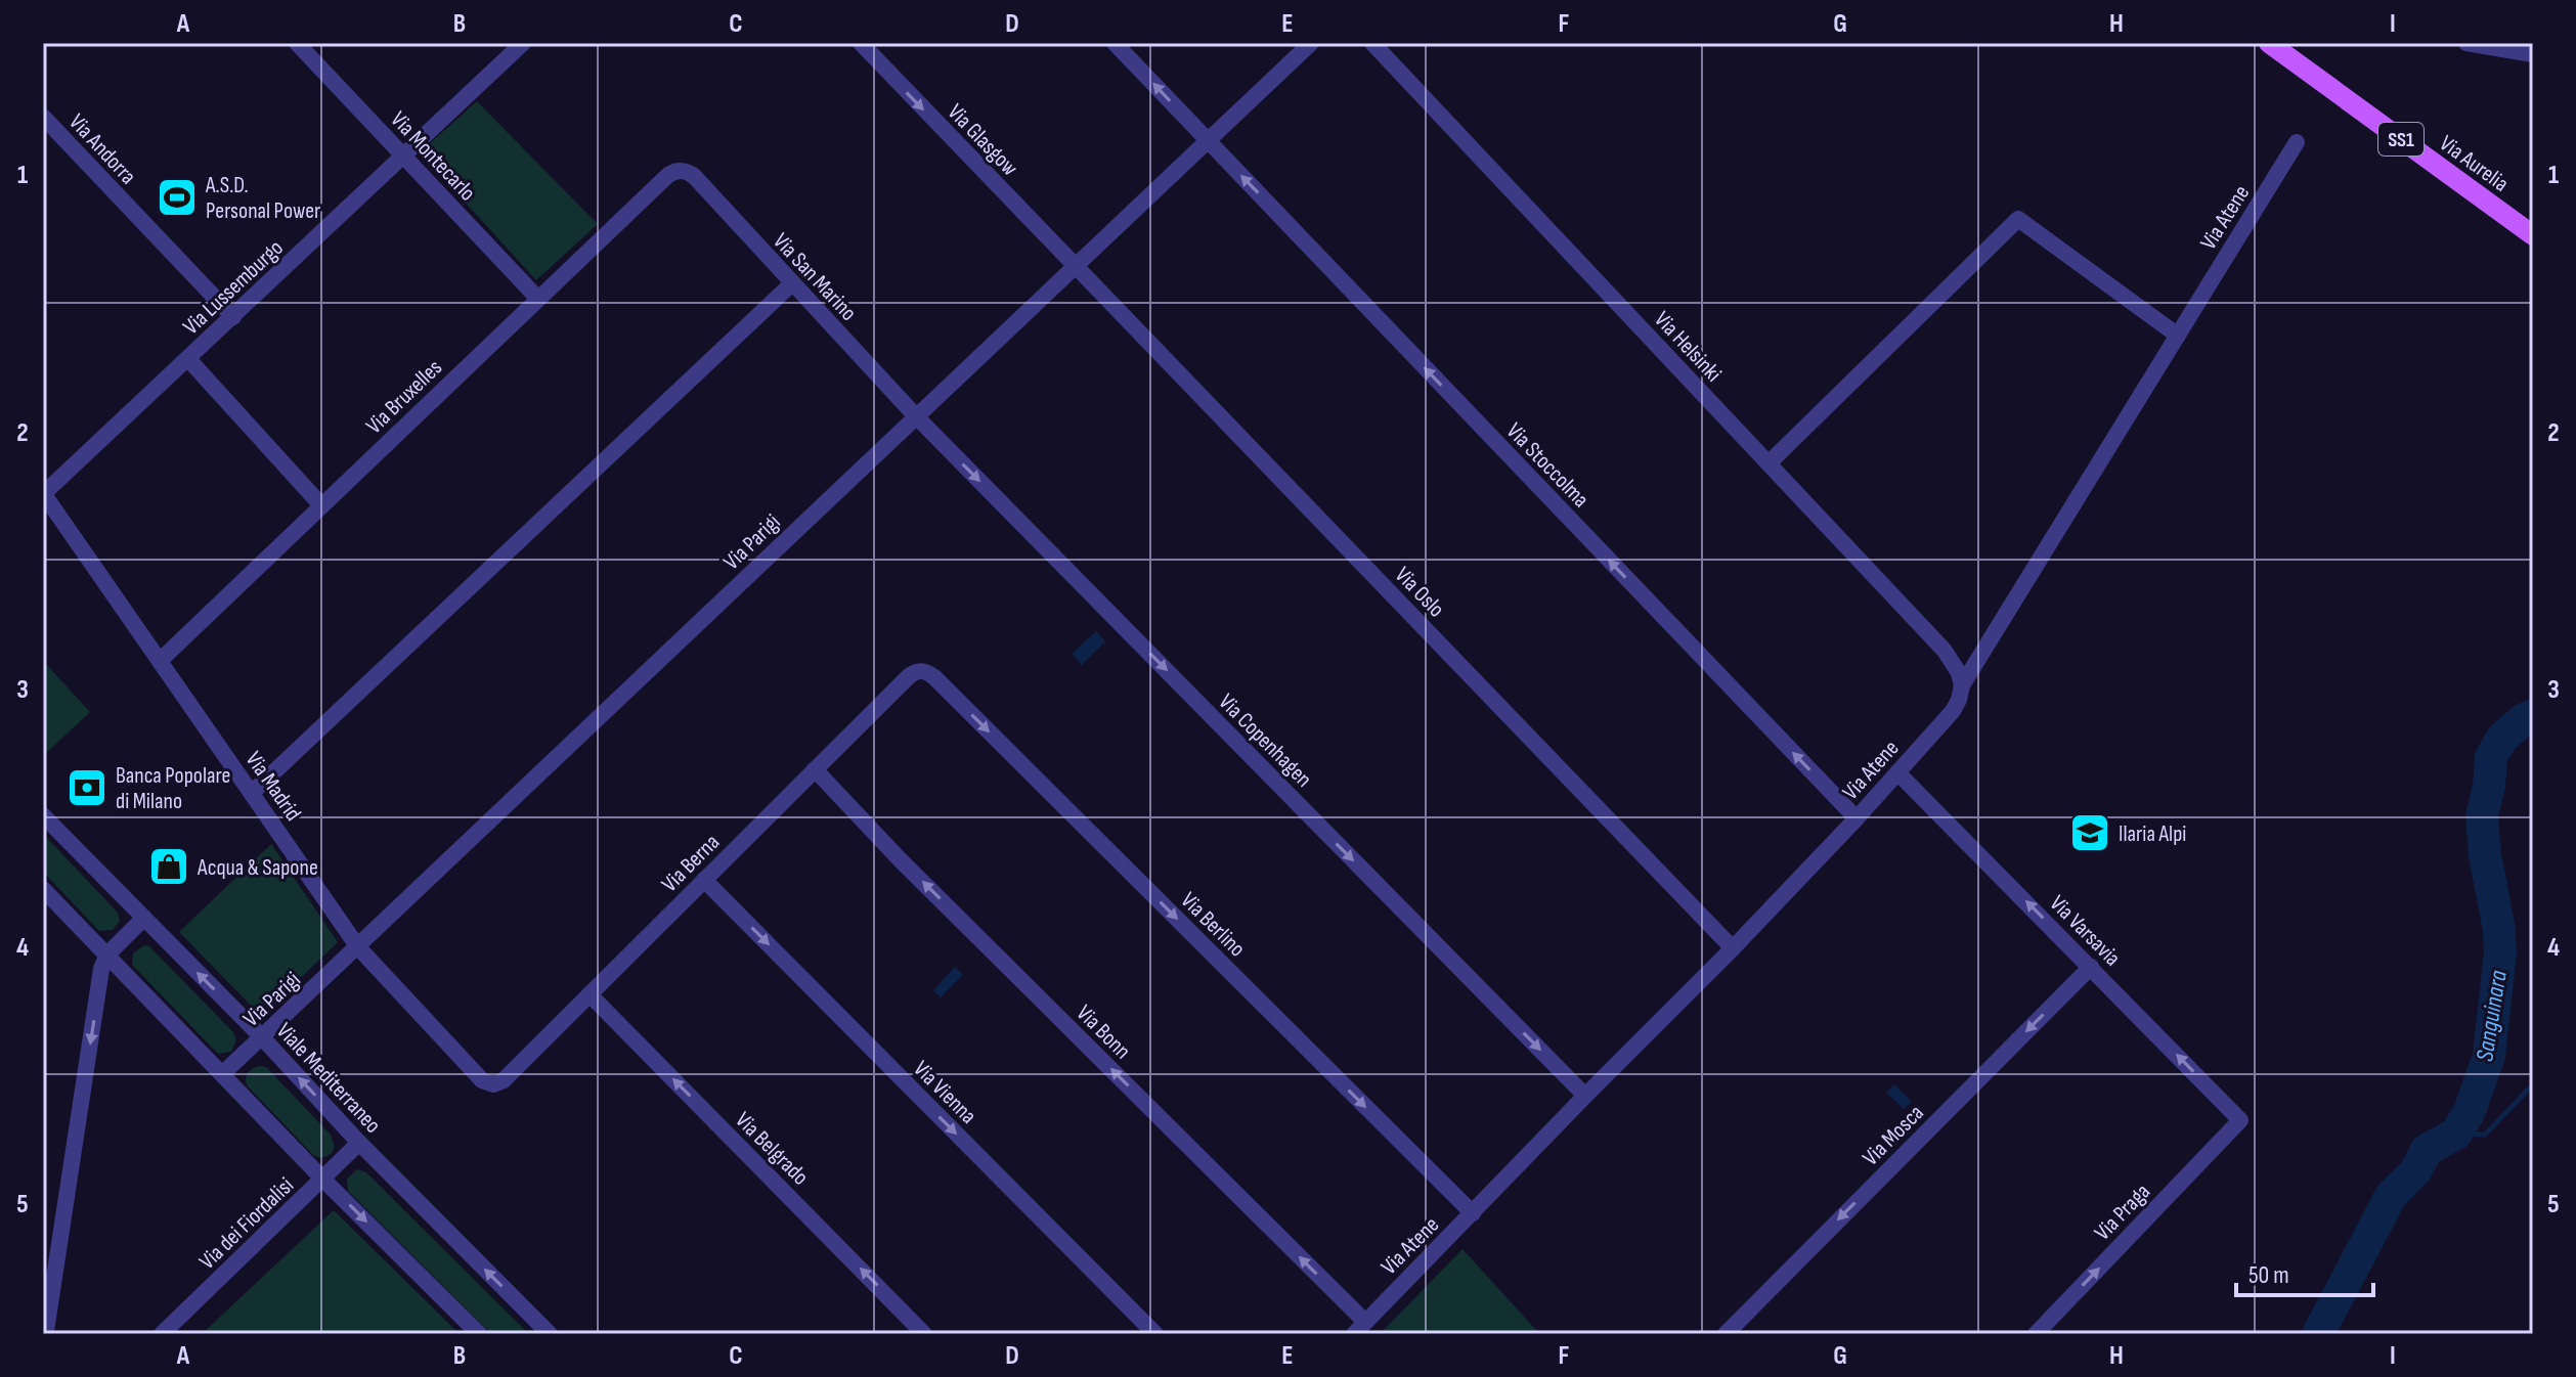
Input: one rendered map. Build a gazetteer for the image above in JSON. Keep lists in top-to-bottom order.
{
  "streets": {
    "main road": ["SS1", "Via Aurelia"],
    "street": [
      "Via Glasgow",
      "Via Andorra",
      "Via Montecarlo",
      "Via Atene",
      "Via San Marino",
      "Via Lussemburgo",
      "Via Helsinki",
      "Via Bruxelles",
      "Via Stoccolma",
      "Via Parigi",
      "Via Oslo",
      "Via Copenhagen",
      "Via Madrid",
      "Via Berna",
      "Via Berlino",
      "Via Varsavia",
      "Via Bonn",
      "Viale Mediterraneo",
      "Via Vienna",
      "Via Mosca",
      "Via Belgrado",
      "Via Praga",
      "Via dei Fiordalisi"
    ]
  },
  "crossings": [
    ["Via Glasgow", "Via Parigi"],
    ["Via Glasgow", "Via Oslo"],
    ["Via Andorra", "Via Lussemburgo"],
    ["Via Montecarlo", "Via Lussemburgo"],
    ["Via Montecarlo", "Via Bruxelles"],
    ["Via Atene", "Via Helsinki"],
    ["Via Atene", "Via Stoccolma"],
    ["Via Atene", "Via Oslo"],
    ["Via Atene", "Via Copenhagen"],
    ["Via Atene", "Via Berlino"],
    ["Via Atene", "Via Varsavia"],
    ["Via Atene", "Via Bonn"],
    ["Via San Marino", "Via Bruxelles"],
    ["Via San Marino", "Via Parigi"],
    ["Via San Marino", "Via Copenhagen"],
    ["Via Lussemburgo", "Via Madrid"],
    ["Via Bruxelles", "Via Madrid"],
    ["Via Stoccolma", "Via Parigi"],
    ["Via Parigi", "Via Oslo"],
    ["Via Parigi", "Via Copenhagen"],
    ["Via Parigi", "Via Madrid"],
    ["Via Parigi", "Viale Mediterraneo"],
    ["Via Madrid", "Via Berna"],
    ["Via Berna", "Via Berlino"],
    ["Via Berna", "Via Bonn"],
    ["Via Berna", "Via Vienna"],
    ["Via Berna", "Via Belgrado"],
    ["Via Varsavia", "Via Mosca"],
    ["Via Varsavia", "Via Praga"],
    ["Viale Mediterraneo", "Via dei Fiordalisi"]
  ],
  "one_way": [
    "Via Glasgow",
    "Via Stoccolma",
    "Via Copenhagen",
    "Via Berlino",
    "Via Varsavia",
    "Via Bonn",
    "Via Vienna",
    "Via Mosca",
    "Via Belgrado",
    "Via Praga"
  ],
  "water": ["Sanguinara"],
  "places": {
    "sports": ["A.S.D. Personal Power"],
    "bank": ["Banca Popolare di Milano"],
    "school or university": ["Ilaria Alpi"],
    "shop": ["Acqua & Sapone"]
  },
  "scale_bar": "50 m",
  "grid": {
    "columns": [
      "A",
      "B",
      "C",
      "D",
      "E",
      "F",
      "G",
      "H",
      "I"
    ],
    "rows": [
      "1",
      "2",
      "3",
      "4",
      "5"
    ]
  }
}
